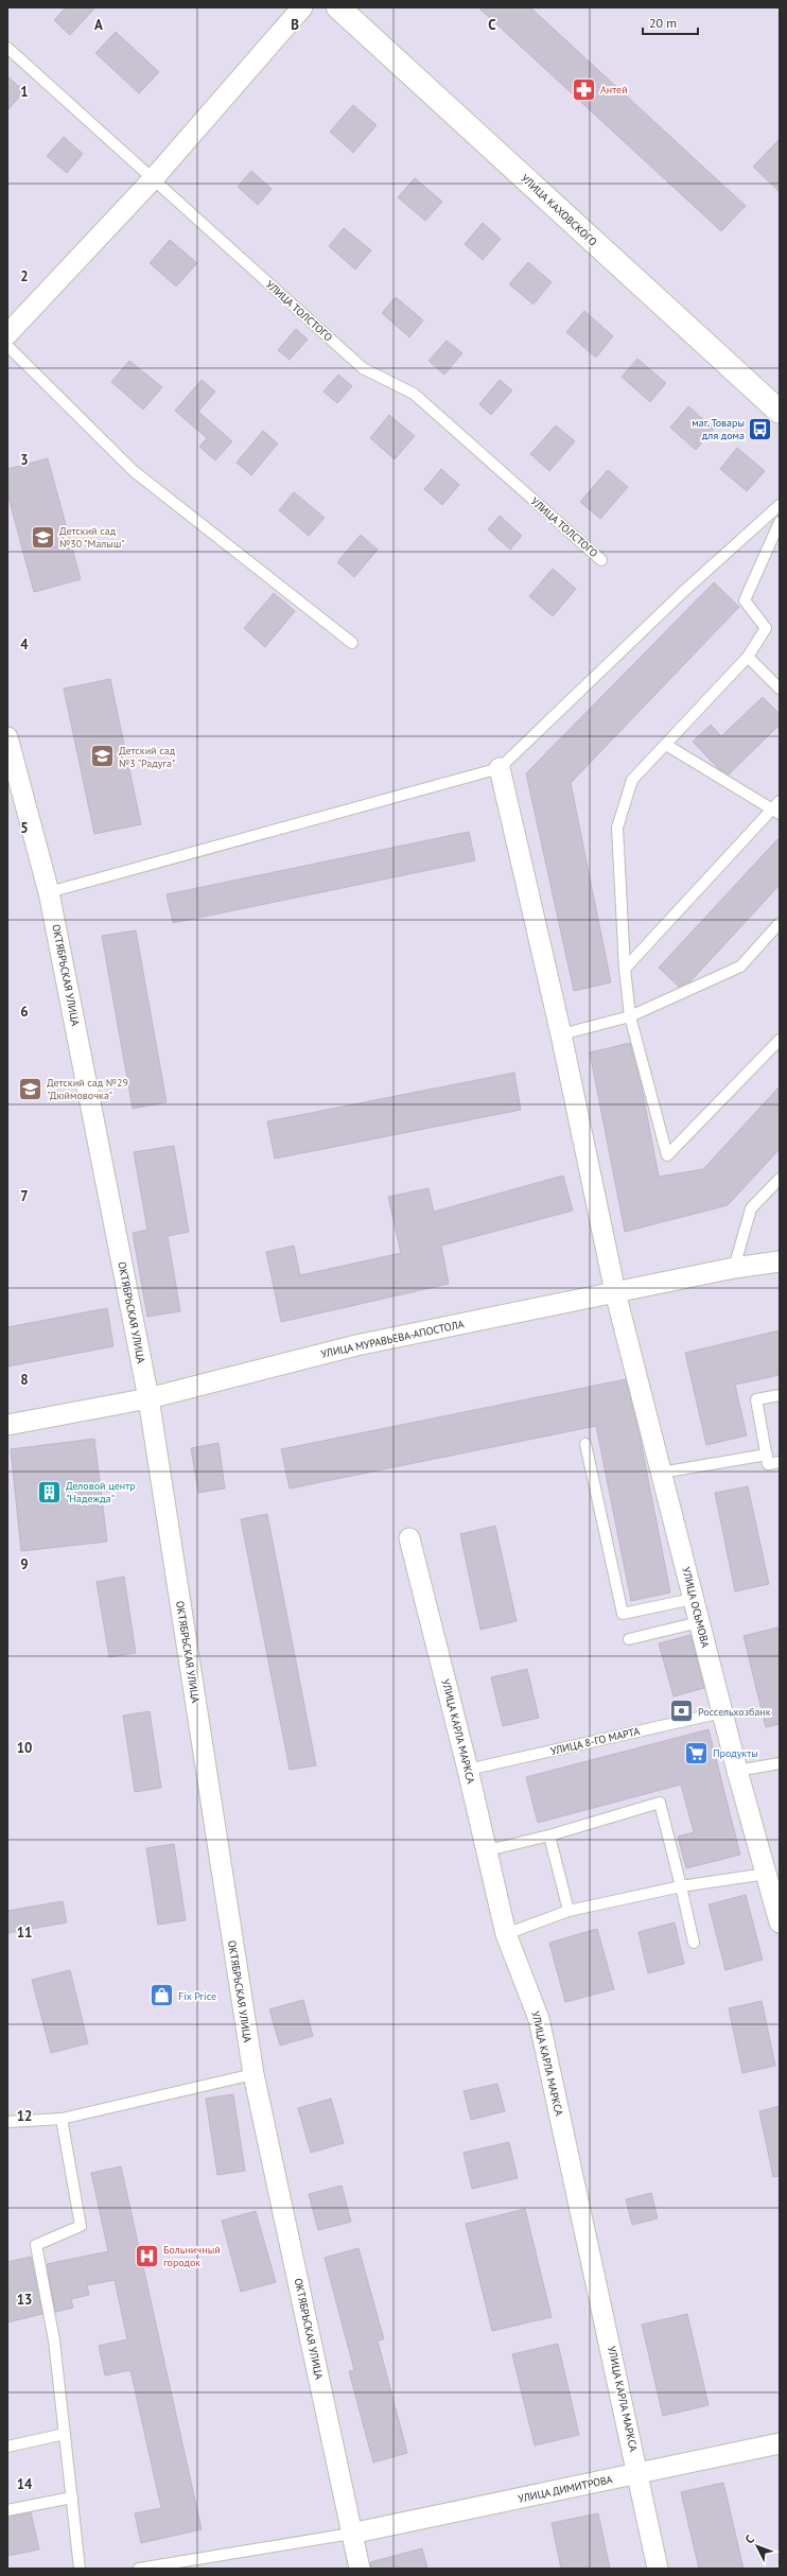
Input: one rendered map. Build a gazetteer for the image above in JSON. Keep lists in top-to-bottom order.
{
  "streets": {
    "main road": ["УЛИЦА КАХОВСКОГО"],
    "street": [
      "ОКТЯБРЬСКАЯ УЛИЦА",
      "УЛИЦА МУРАВЬЁВА-АПОСТОЛА",
      "УЛИЦА ОСЬМОВА",
      "УЛИЦА КАРЛА МАРКСА",
      "УЛИЦА ДИМИТРОВА"
    ],
    "lane": ["УЛИЦА ТОЛСТОГО", "УЛИЦА 8-ГО МАРТА"]
  },
  "crossings": [
    ["ОКТЯБРЬСКАЯ УЛИЦА", "УЛИЦА МУРАВЬЁВА-АПОСТОЛА"],
    ["ОКТЯБРЬСКАЯ УЛИЦА", "УЛИЦА ДИМИТРОВА"],
    ["УЛИЦА МУРАВЬЁВА-АПОСТОЛА", "УЛИЦА ОСЬМОВА"],
    ["УЛИЦА ОСЬМОВА", "УЛИЦА 8-ГО МАРТА"],
    ["УЛИЦА КАРЛА МАРКСА", "УЛИЦА 8-ГО МАРТА"],
    ["УЛИЦА КАРЛА МАРКСА", "УЛИЦА ДИМИТРОВА"]
  ],
  "places": {
    "pharmacy": ["Антей"],
    "bus stop": ["маг. Товары для дома"],
    "school or university": ["Детский сад №30 \"Малыш\"", "Детский сад №3 \"Радуга\"", "Детский сад №29 \"Дюймовочка\""],
    "building": ["Деловой центр \"Надежда\""],
    "bank": ["Россельхозбанк"],
    "supermarket": ["Продукты"],
    "shop": ["Fix Price"],
    "hospital": ["Больничный городок"]
  },
  "scale_bar": "20 m",
  "north": "top left",
  "grid": {
    "columns": ["A", "B", "C"],
    "rows": [
      "1",
      "2",
      "3",
      "4",
      "5",
      "6",
      "7",
      "8",
      "9",
      "10",
      "11",
      "12",
      "13",
      "14"
    ]
  }
}
